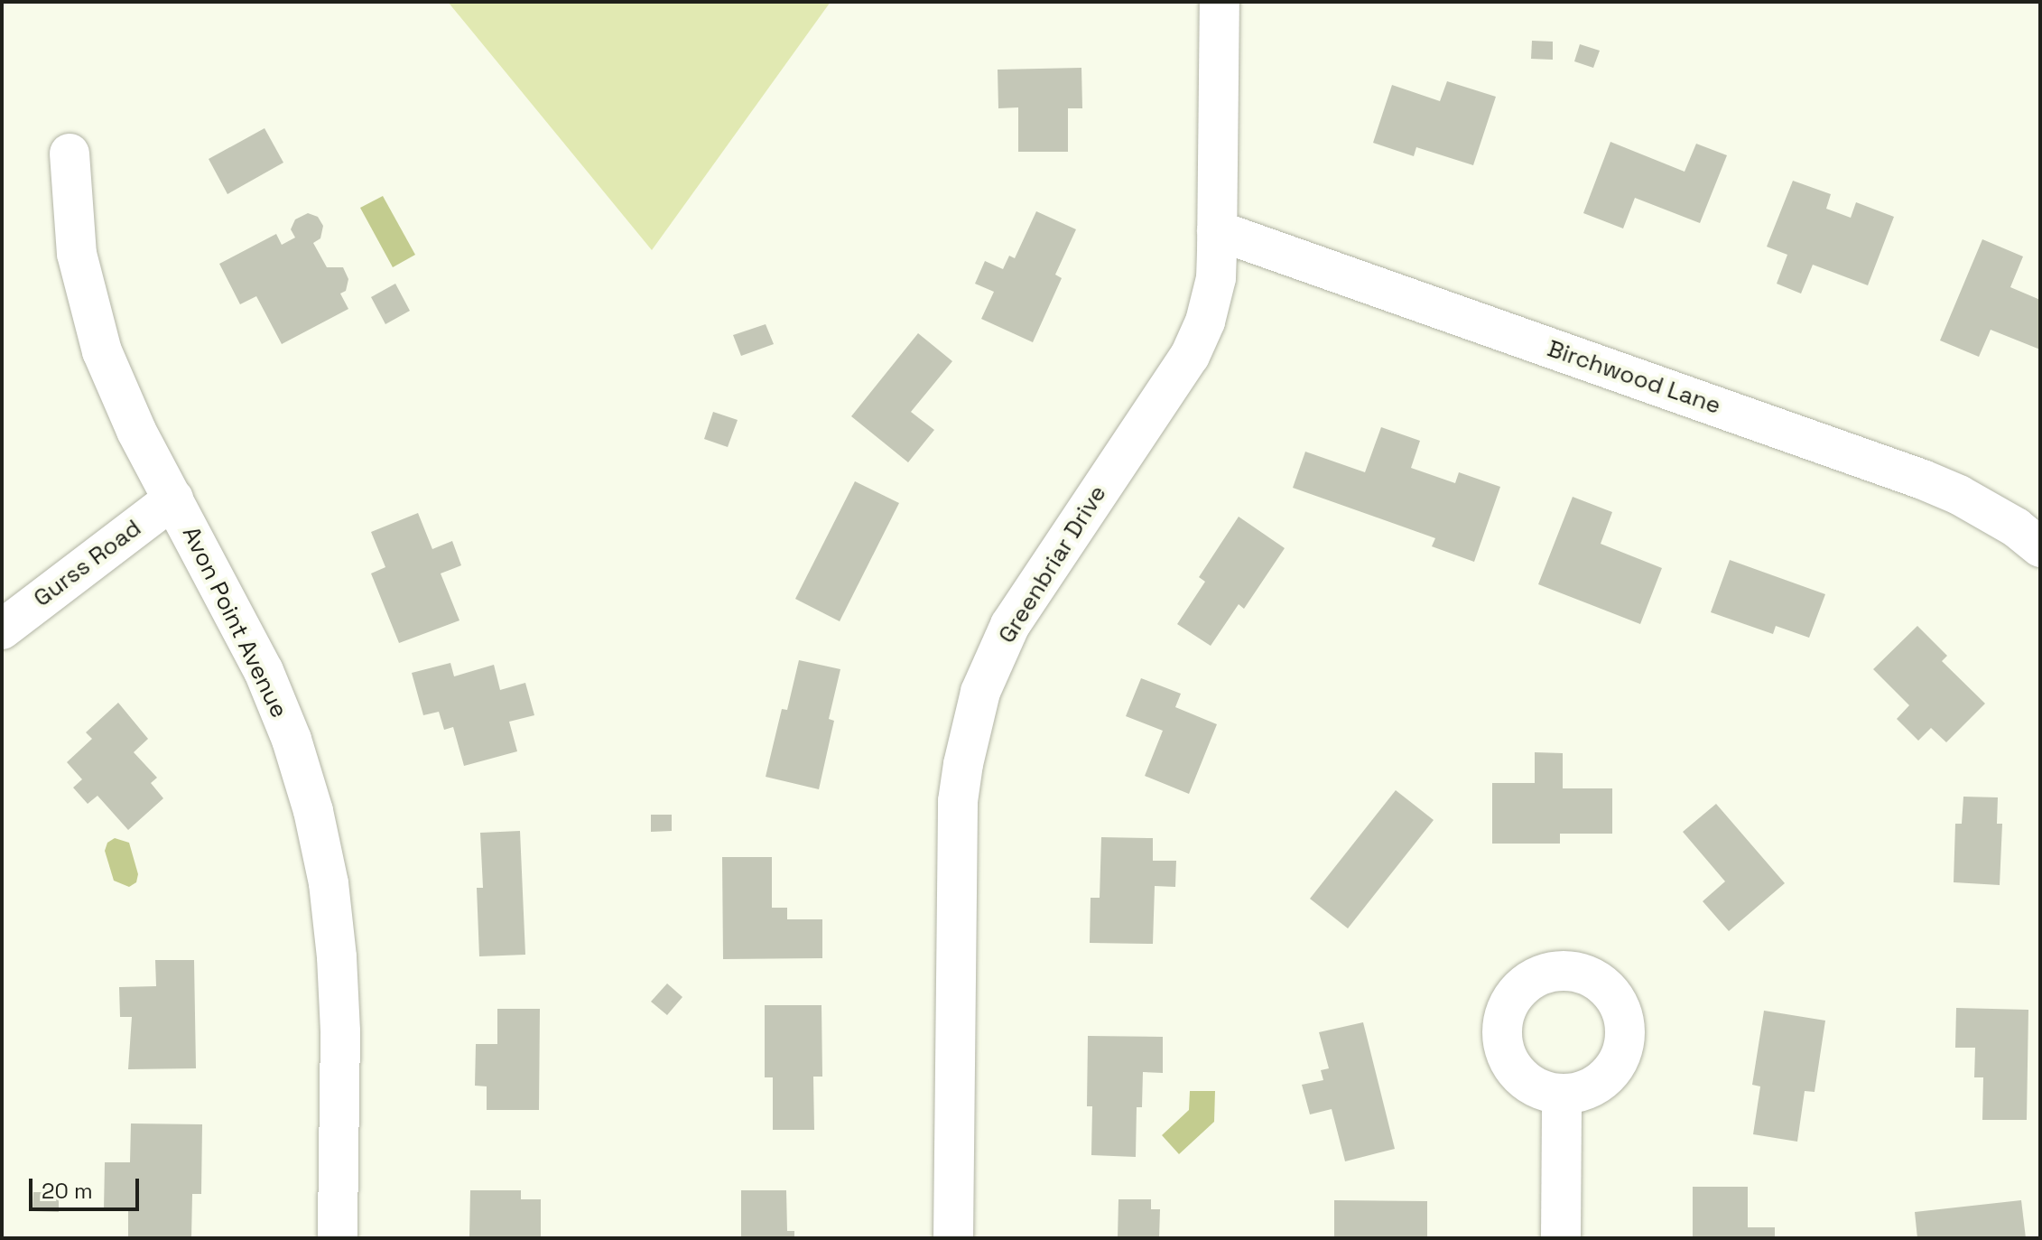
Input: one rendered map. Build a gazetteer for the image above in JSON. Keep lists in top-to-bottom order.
{
  "streets": {
    "street": [
      "Birchwood Lane",
      "Gurss Road",
      "Greenbriar Drive",
      "Avon Point Avenue"
    ]
  },
  "crossings": [
    ["Birchwood Lane", "Greenbriar Drive"],
    ["Gurss Road", "Avon Point Avenue"]
  ],
  "scale_bar": "20 m"
}
